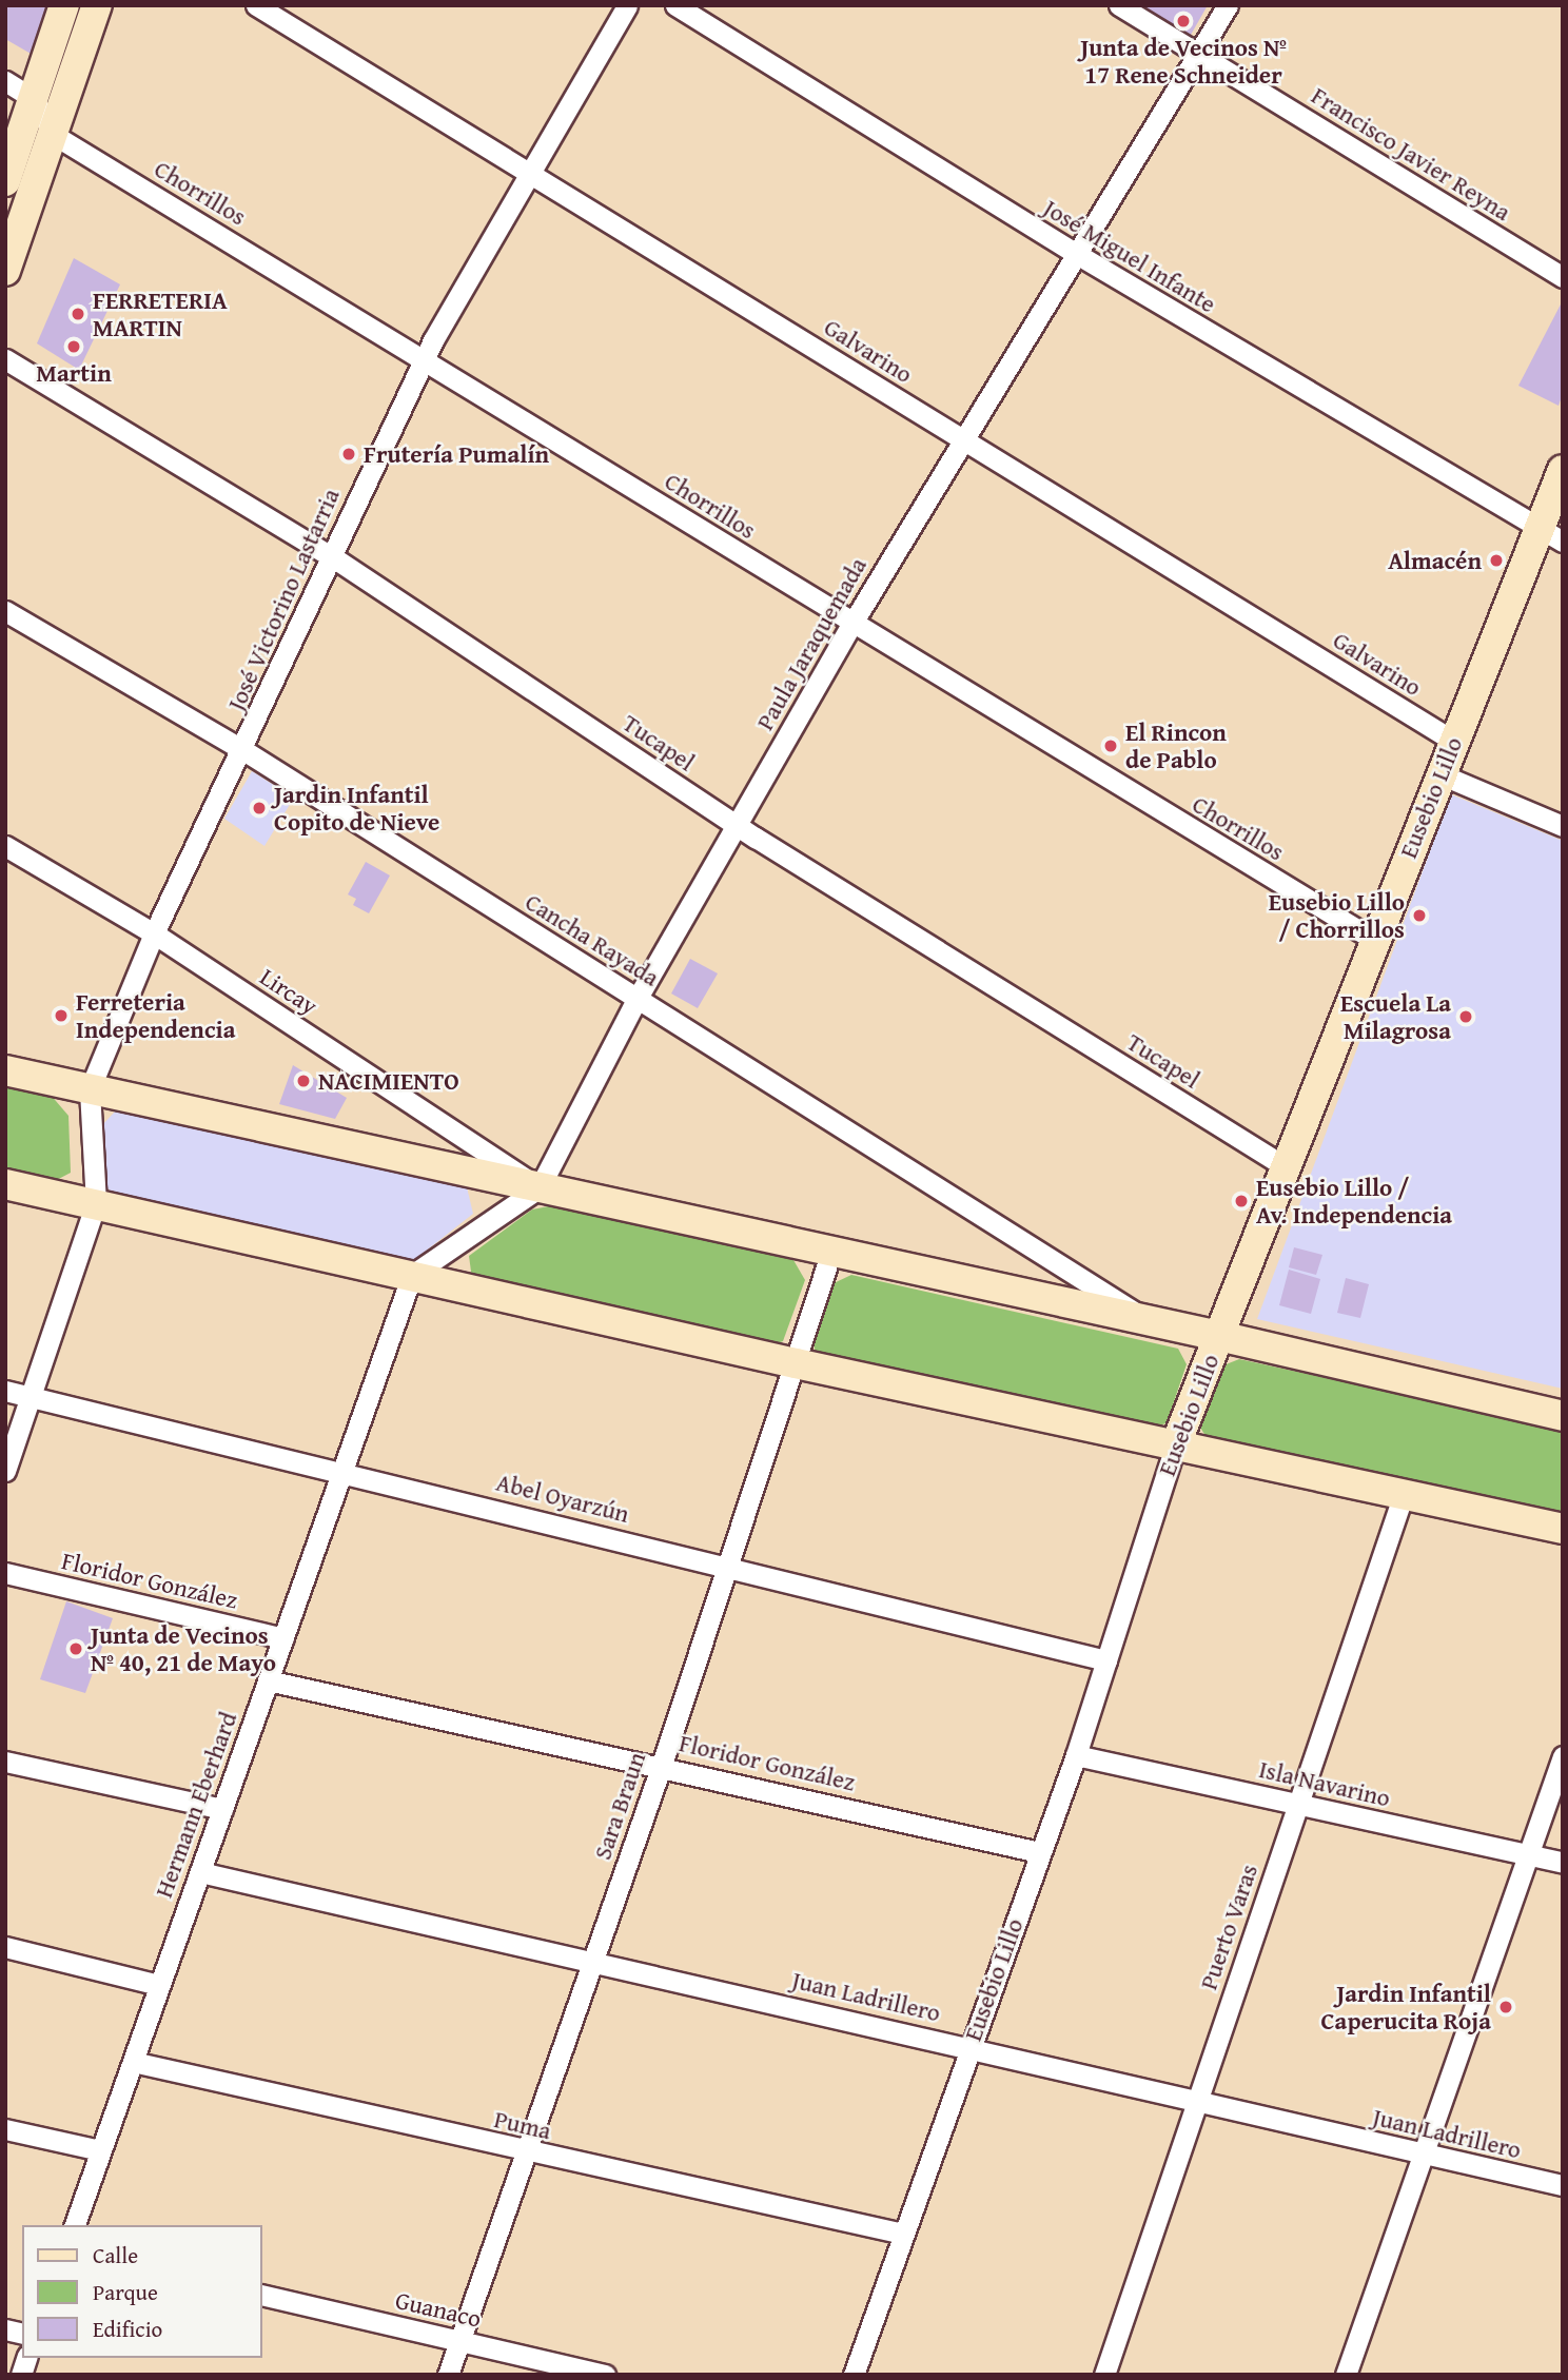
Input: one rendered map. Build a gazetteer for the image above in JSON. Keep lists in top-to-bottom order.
{
  "streets": {
    "main road": ["Eusebio Lillo"],
    "street": [
      "Francisco Javier Reyna",
      "Chorrillos",
      "José Miguel Infante",
      "Galvarino",
      "José Victorino Lastarria",
      "Paula Jaraquemada",
      "Tucapel",
      "Cancha Rayada",
      "Lircay",
      "Abel Oyarzún",
      "Floridor González",
      "Isla Navarino",
      "Hermann Eberhard",
      "Sara Braun",
      "Puerto Varas",
      "Juan Ladrillero",
      "Puma",
      "Guanaco"
    ]
  },
  "crossings": [
    ["Francisco Javier Reyna", "Paula Jaraquemada"],
    ["Chorrillos", "José Victorino Lastarria"],
    ["Chorrillos", "Paula Jaraquemada"],
    ["Chorrillos", "Eusebio Lillo"],
    ["José Miguel Infante", "Paula Jaraquemada"],
    ["José Miguel Infante", "Eusebio Lillo"],
    ["Galvarino", "José Victorino Lastarria"],
    ["Galvarino", "Paula Jaraquemada"],
    ["Galvarino", "Eusebio Lillo"],
    ["José Victorino Lastarria", "Tucapel"],
    ["José Victorino Lastarria", "Cancha Rayada"],
    ["José Victorino Lastarria", "Lircay"],
    ["Paula Jaraquemada", "Tucapel"],
    ["Paula Jaraquemada", "Cancha Rayada"],
    ["Paula Jaraquemada", "Lircay"],
    ["Paula Jaraquemada", "Hermann Eberhard"],
    ["Tucapel", "Eusebio Lillo"],
    ["Eusebio Lillo", "Abel Oyarzún"],
    ["Eusebio Lillo", "Floridor González"],
    ["Eusebio Lillo", "Isla Navarino"],
    ["Eusebio Lillo", "Juan Ladrillero"],
    ["Eusebio Lillo", "Puma"],
    ["Abel Oyarzún", "Hermann Eberhard"],
    ["Abel Oyarzún", "Sara Braun"],
    ["Floridor González", "Hermann Eberhard"],
    ["Floridor González", "Sara Braun"],
    ["Isla Navarino", "Puerto Varas"],
    ["Hermann Eberhard", "Juan Ladrillero"],
    ["Hermann Eberhard", "Puma"],
    ["Sara Braun", "Juan Ladrillero"],
    ["Sara Braun", "Puma"],
    ["Sara Braun", "Guanaco"],
    ["Puerto Varas", "Juan Ladrillero"]
  ],
  "places": [
    "Junta de Vecinos Nº 17 Rene Schneider",
    "FERRETERIA MARTIN",
    "Martin",
    "Frutería Pumalín",
    "Almacén",
    "El Rincon de Pablo",
    "Jardin Infantil Copito de Nieve",
    "Eusebio Lillo / Chorrillos",
    "Ferreteria Independencia",
    "Escuela La Milagrosa",
    "NACIMIENTO",
    "Eusebio Lillo / Av. Independencia",
    "Junta de Vecinos Nº 40, 21 de Mayo",
    "Jardin Infantil Caperucita Roja"
  ],
  "legend": ["Calle", "Parque", "Edificio"]
}
